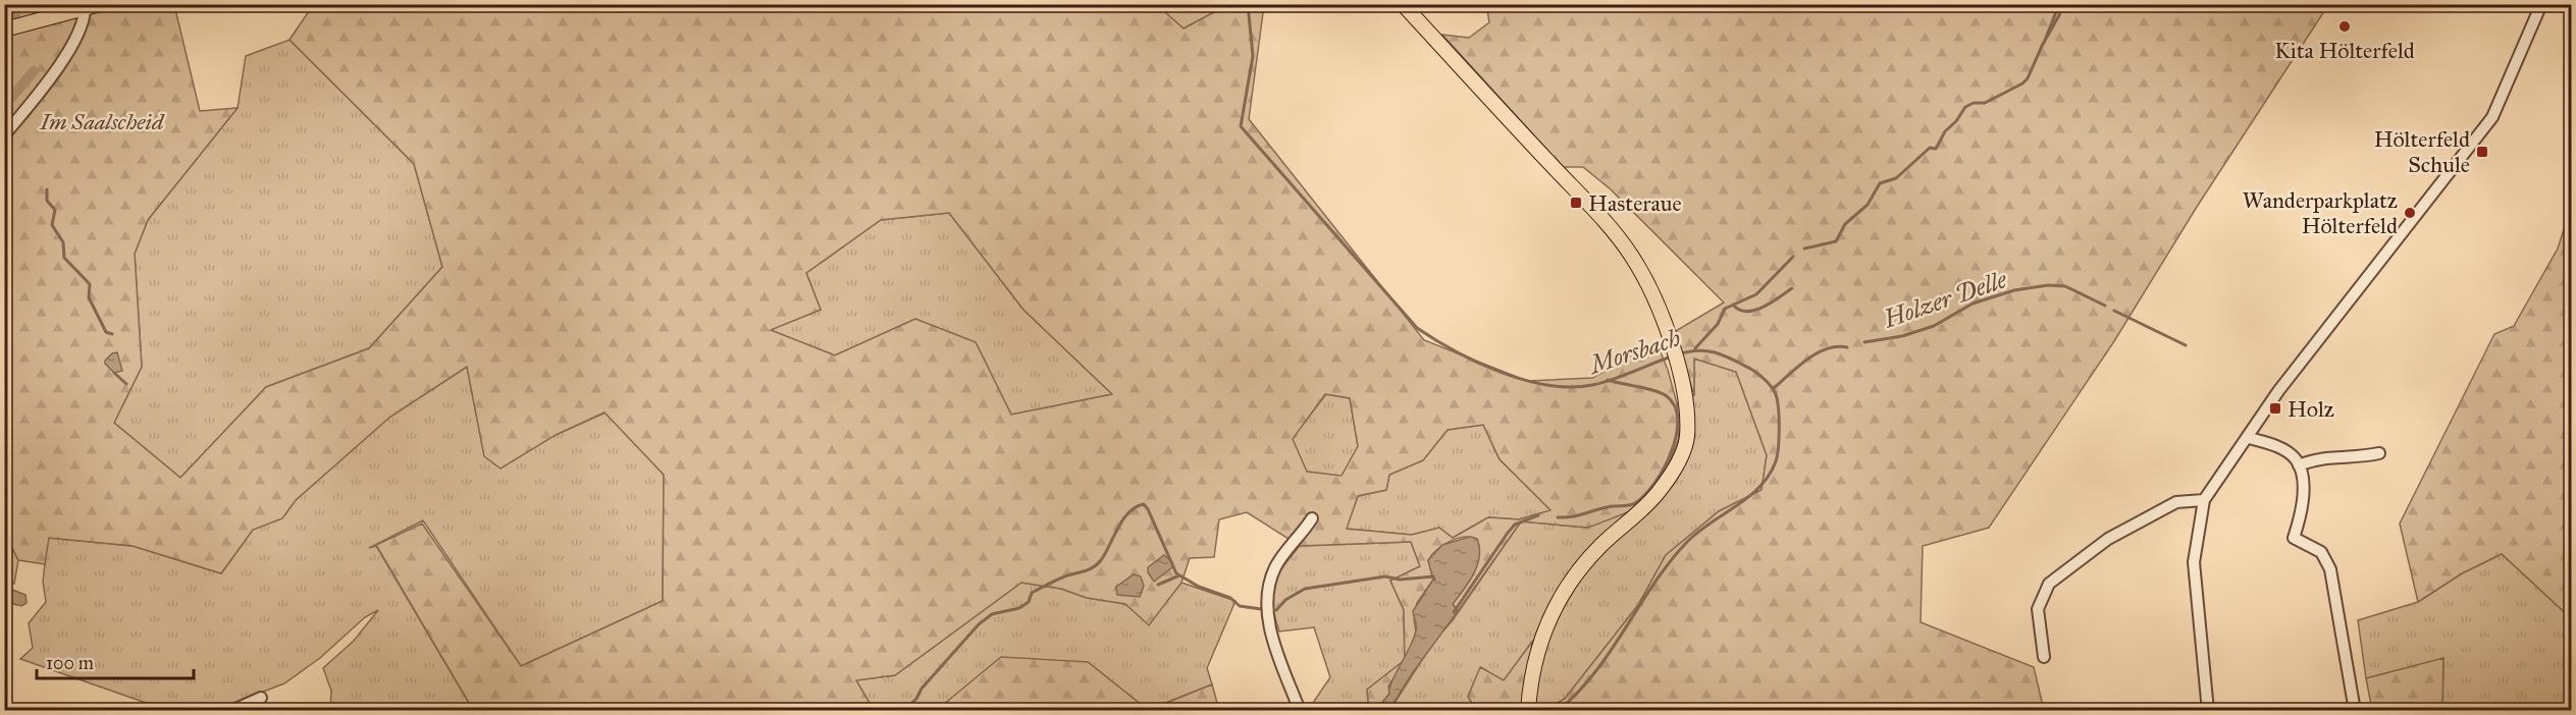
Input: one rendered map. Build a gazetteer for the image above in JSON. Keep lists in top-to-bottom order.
{
  "water": ["Holzer Delle", "Morsbach"],
  "parks": ["Im Saalscheid"],
  "places": {
    "other": ["Kita Hölterfeld", "Wanderparkplatz Hölterfeld"],
    "transit": ["Hölterfeld Schule", "Hasteraue", "Holz"]
  },
  "scale_bar": "100 m"
}
